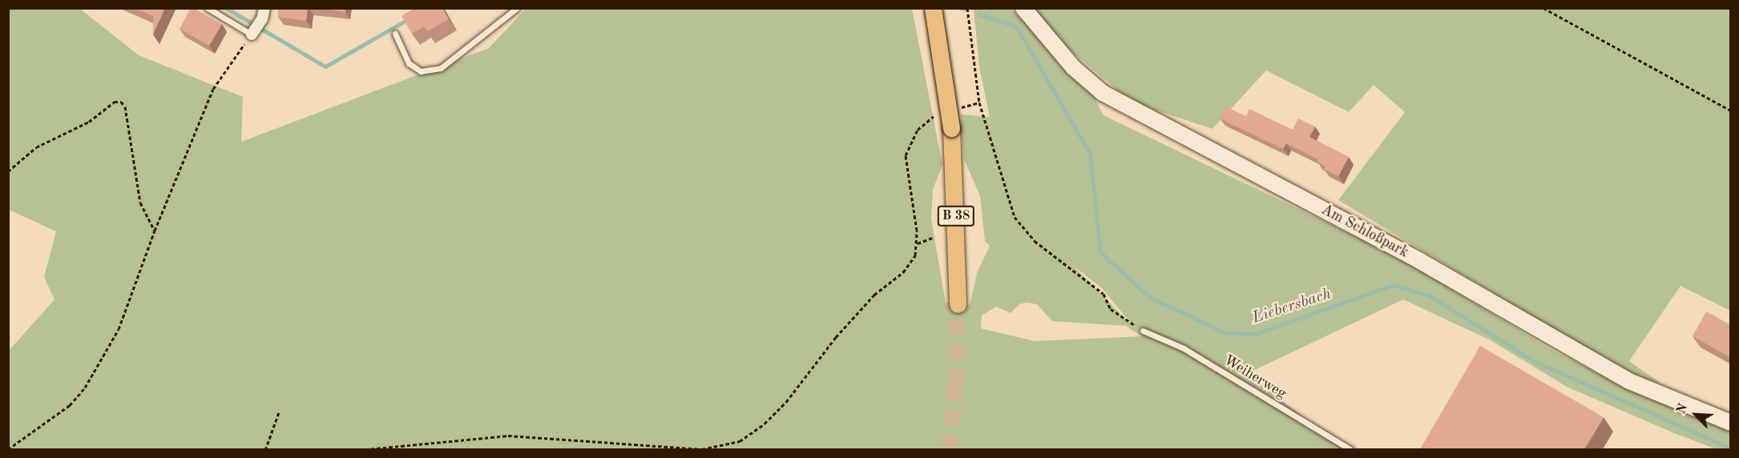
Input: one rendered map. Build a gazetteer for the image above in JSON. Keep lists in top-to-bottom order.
{
  "streets": {
    "main road": ["B 38"],
    "street": ["Am Schloßpark"],
    "lane": ["Weiherweg"]
  },
  "water": ["Liebersbach"],
  "north": "top left"
}
